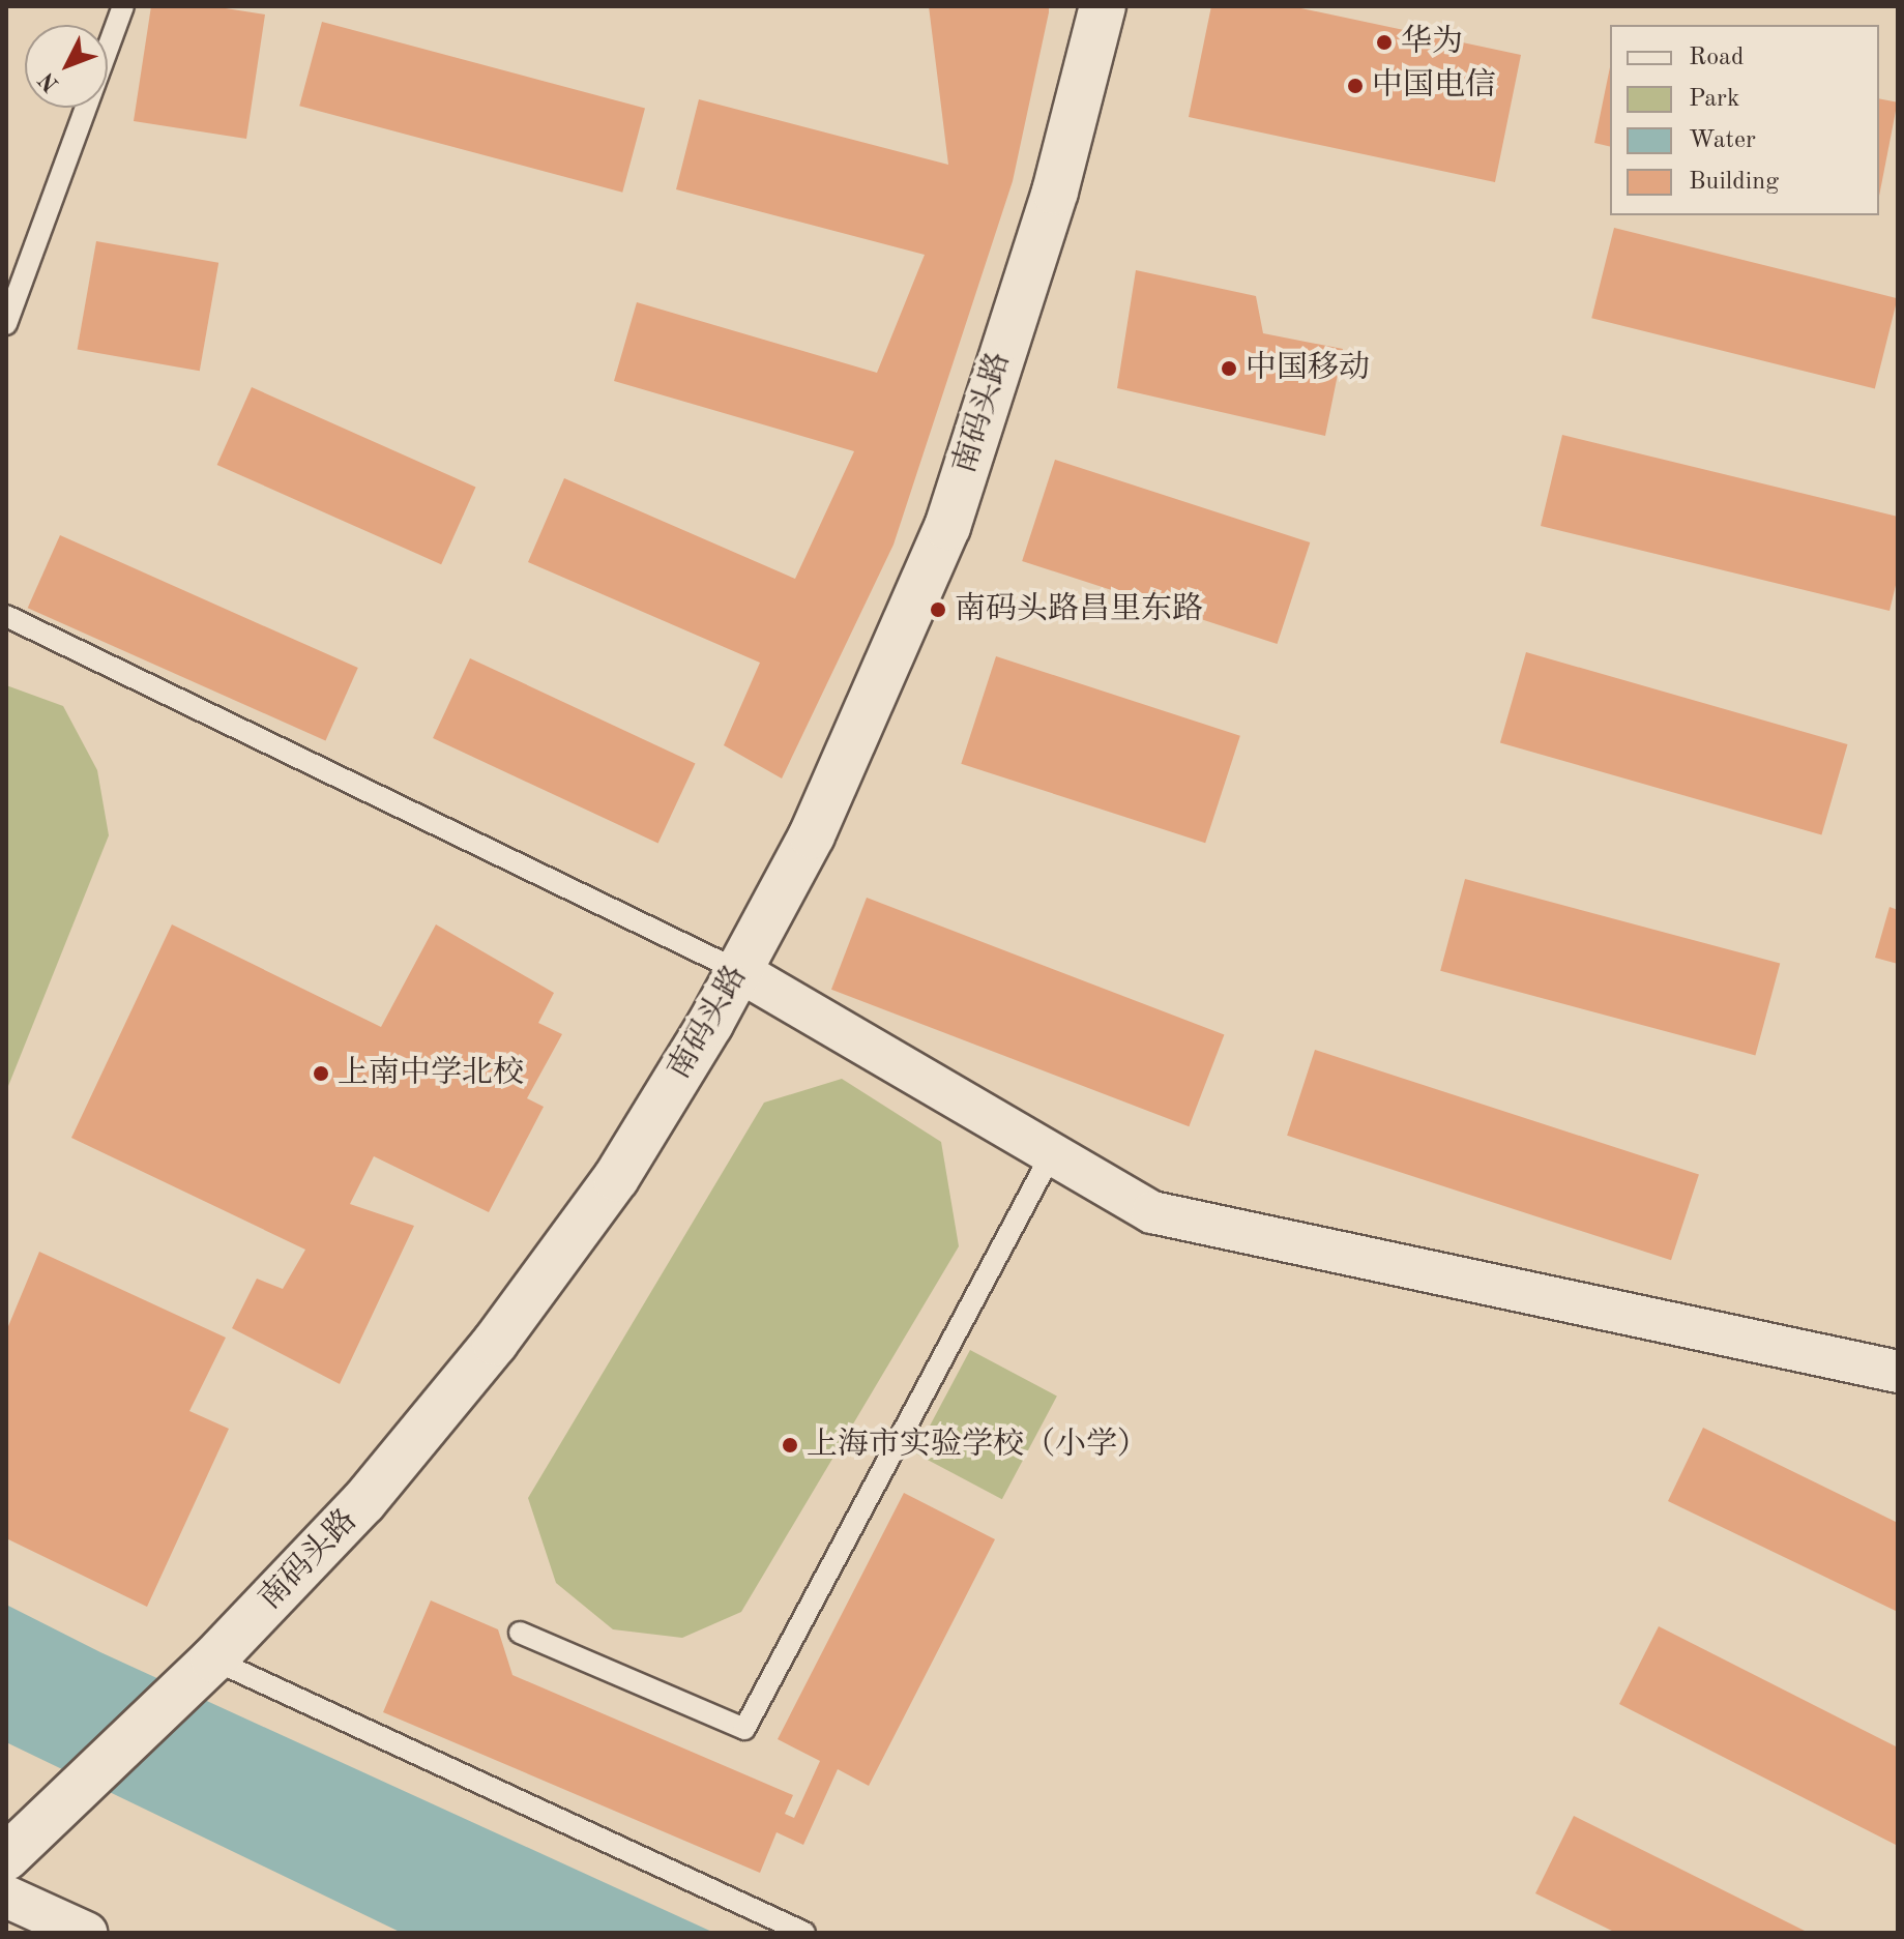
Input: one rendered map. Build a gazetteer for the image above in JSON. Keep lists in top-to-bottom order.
{
  "streets": {
    "street": ["南码头路"]
  },
  "places": [
    "华为",
    "中国电信",
    "中国移动",
    "南码头路昌里东路",
    "上南中学北校",
    "上海市实验学校（小学）"
  ],
  "legend": [
    "Road",
    "Park",
    "Water",
    "Building"
  ],
  "north": "bottom left"
}
